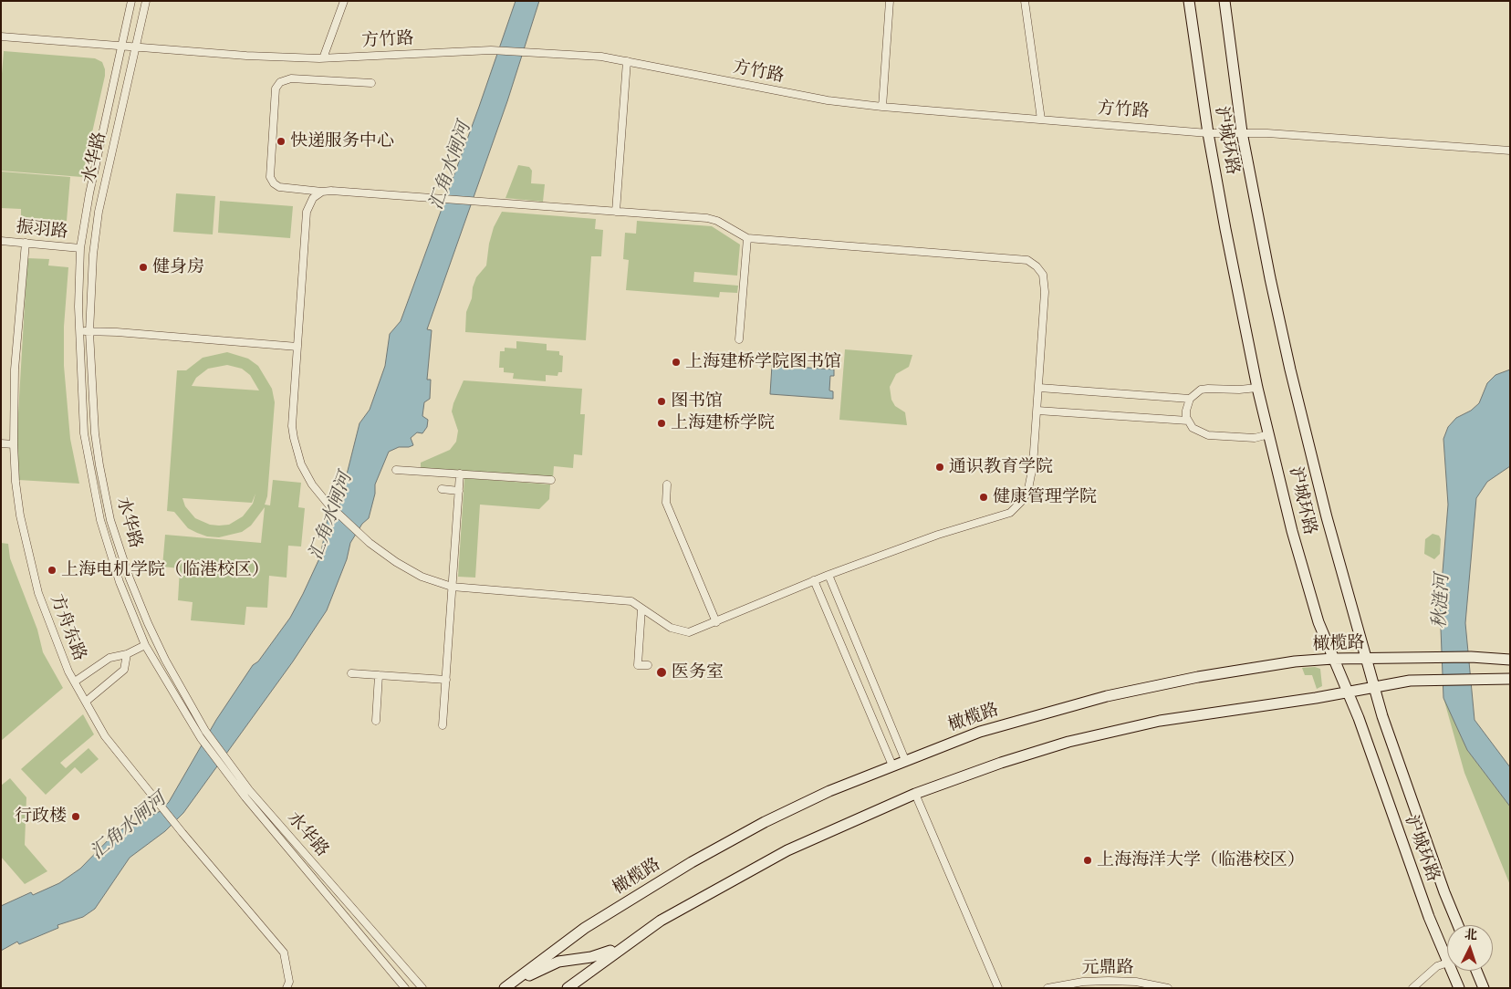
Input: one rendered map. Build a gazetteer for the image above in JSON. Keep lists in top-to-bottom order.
{
  "streets": {
    "main road": ["沪城环路", "橄榄路"],
    "street": [
      "方竹路",
      "水华路",
      "振羽路",
      "方舟东路",
      "元鼎路"
    ]
  },
  "crossings": [
    ["方竹路", "沪城环路"],
    ["方竹路", "水华路"],
    ["沪城环路", "橄榄路"],
    ["水华路", "振羽路"],
    ["振羽路", "方舟东路"]
  ],
  "water": ["汇角水闸河", "秋涟河"],
  "places": [
    "快递服务中心",
    "健身房",
    "上海建桥学院图书馆",
    "图书馆",
    "上海建桥学院",
    "通识教育学院",
    "健康管理学院",
    "上海电机学院（临港校区）",
    "医务室",
    "行政楼",
    "上海海洋大学（临港校区）"
  ],
  "north": "top"
}
